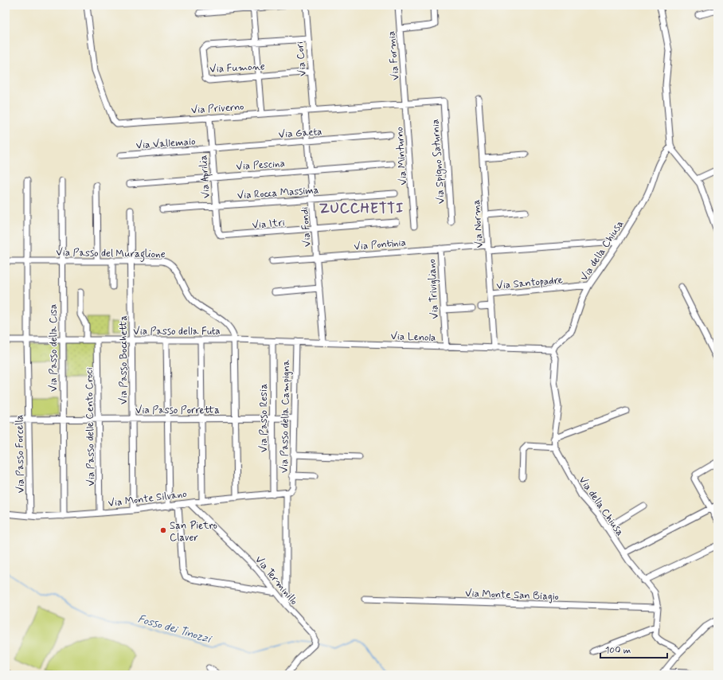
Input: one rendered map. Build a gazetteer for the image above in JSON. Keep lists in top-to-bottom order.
{
  "streets": {
    "street": [
      "Via Formia",
      "Via Cori",
      "Via Fumone",
      "Via Priverno",
      "Via Gaeta",
      "Via Vallemaio",
      "Via Minturno",
      "Via Spigno Saturnia",
      "Via Pescina",
      "Via Aprilia",
      "Via Rocca Massima",
      "Via Itri",
      "Via Norma",
      "Via Fondi",
      "Via Pontinia",
      "Via della Chiusa",
      "Via Passo del Muraglione",
      "Via Santopadre",
      "Via Trivigliano",
      "Via Passo della Futa",
      "Via Lenola",
      "Via Passo della Cisa",
      "Via Passo Bocchetta",
      "Via Passo Porretta",
      "Via Passo della Campigna",
      "Via Passo Resia",
      "Via Passo delle Cento Croci",
      "Via Passo Forcella",
      "Via Monte Silvano",
      "Via Terminillo",
      "Via Monte San Biagio"
    ]
  },
  "crossings": [
    ["Via Formia", "Via Priverno"],
    ["Via Formia", "Via Minturno"],
    ["Via Cori", "Via Fumone"],
    ["Via Cori", "Via Priverno"],
    ["Via Priverno", "Via Minturno"],
    ["Via Priverno", "Via Spigno Saturnia"],
    ["Via Priverno", "Via Aprilia"],
    ["Via Priverno", "Via Fondi"],
    ["Via Gaeta", "Via Vallemaio"],
    ["Via Gaeta", "Via Aprilia"],
    ["Via Gaeta", "Via Fondi"],
    ["Via Vallemaio", "Via Aprilia"],
    ["Via Pescina", "Via Aprilia"],
    ["Via Pescina", "Via Fondi"],
    ["Via Aprilia", "Via Rocca Massima"],
    ["Via Aprilia", "Via Itri"],
    ["Via Rocca Massima", "Via Fondi"],
    ["Via Itri", "Via Fondi"],
    ["Via Norma", "Via Pontinia"],
    ["Via Norma", "Via Santopadre"],
    ["Via Norma", "Via Lenola"],
    ["Via Fondi", "Via Pontinia"],
    ["Via Fondi", "Via Lenola"],
    ["Via Pontinia", "Via Trivigliano"],
    ["Via della Chiusa", "Via Santopadre"],
    ["Via della Chiusa", "Via Lenola"],
    ["Via della Chiusa", "Via Monte San Biagio"],
    ["Via Passo del Muraglione", "Via Passo della Futa"],
    ["Via Passo del Muraglione", "Via Passo della Cisa"],
    ["Via Passo del Muraglione", "Via Passo Bocchetta"],
    ["Via Passo del Muraglione", "Via Passo Forcella"],
    ["Via Trivigliano", "Via Lenola"],
    ["Via Passo della Futa", "Via Lenola"],
    ["Via Passo della Futa", "Via Passo della Cisa"],
    ["Via Passo della Futa", "Via Passo Bocchetta"],
    ["Via Passo della Futa", "Via Passo Resia"],
    ["Via Passo della Futa", "Via Passo delle Cento Croci"],
    ["Via Passo della Futa", "Via Passo Forcella"],
    ["Via Lenola", "Via Passo della Campigna"],
    ["Via Lenola", "Via Passo Resia"],
    ["Via Passo della Cisa", "Via Passo Porretta"],
    ["Via Passo della Cisa", "Via Monte Silvano"],
    ["Via Passo Bocchetta", "Via Passo Porretta"],
    ["Via Passo Bocchetta", "Via Monte Silvano"],
    ["Via Passo Porretta", "Via Passo Resia"],
    ["Via Passo Porretta", "Via Passo delle Cento Croci"],
    ["Via Passo Porretta", "Via Passo Forcella"],
    ["Via Passo della Campigna", "Via Monte Silvano"],
    ["Via Passo della Campigna", "Via Terminillo"],
    ["Via Passo Resia", "Via Monte Silvano"],
    ["Via Passo delle Cento Croci", "Via Monte Silvano"],
    ["Via Passo Forcella", "Via Monte Silvano"],
    ["Via Monte Silvano", "Via Terminillo"]
  ],
  "districts": ["ZUCCHETTI"],
  "water": ["Fosso dei Tinozzi"],
  "places": ["San Pietro Claver"],
  "scale_bar": "100 m"
}
